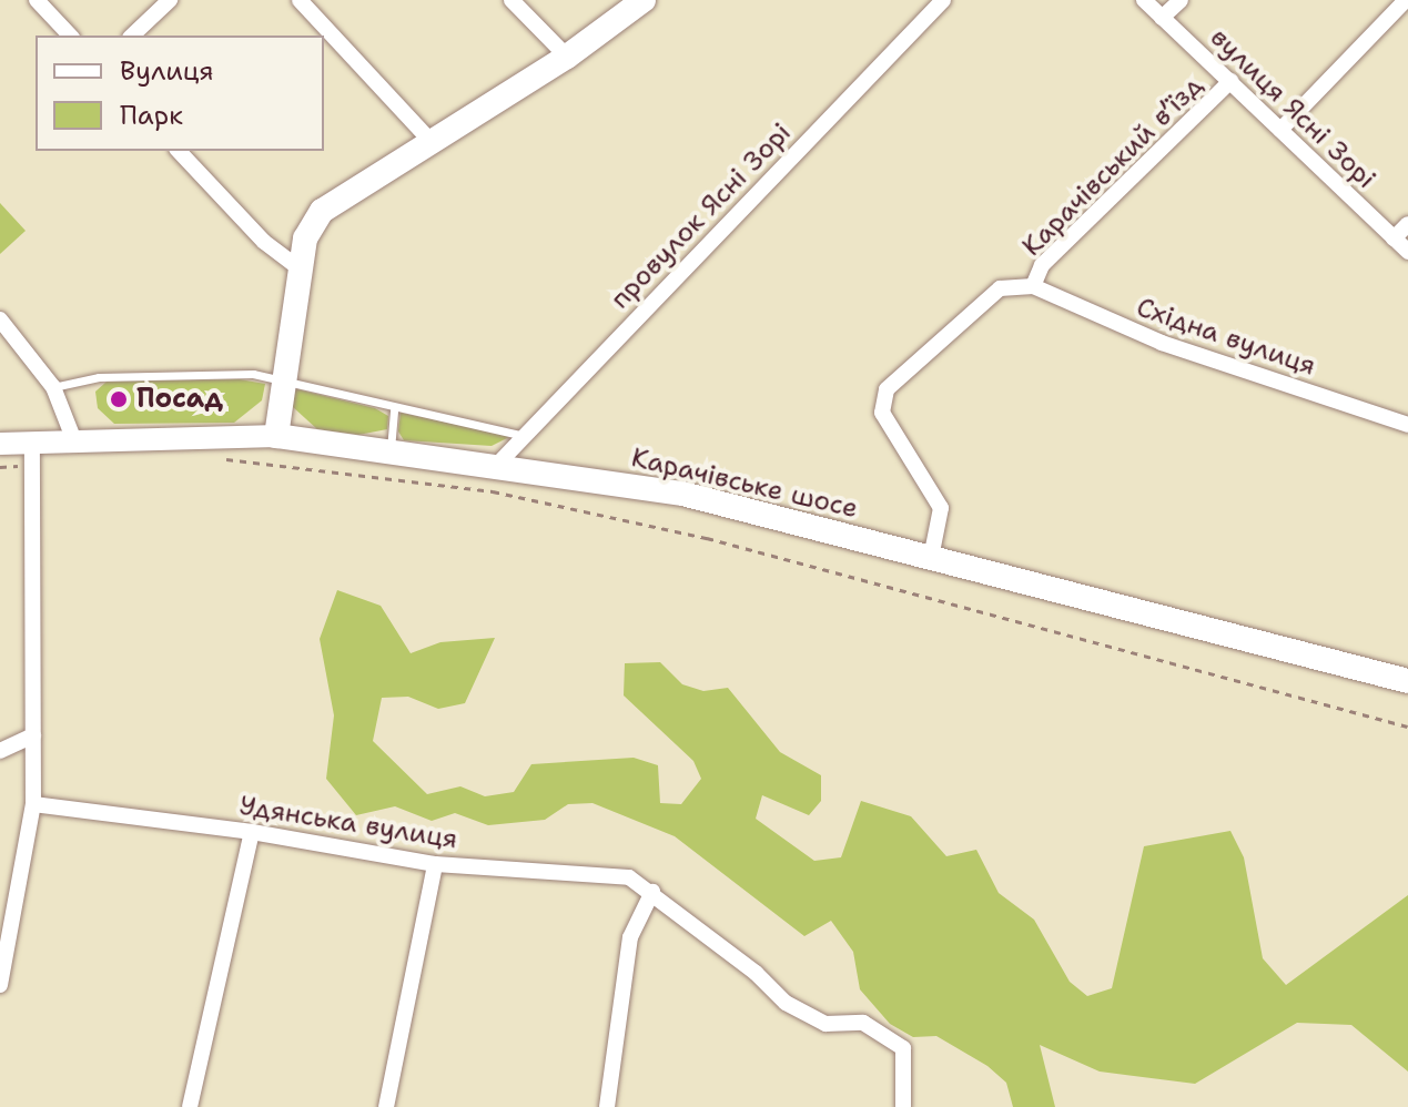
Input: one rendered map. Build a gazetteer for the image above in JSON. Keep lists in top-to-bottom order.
{
  "streets": {
    "main road": ["Карачівське шосе"],
    "street": [
      "вулиця Ясні Зорі",
      "Карачівський в’їзд",
      "провулок Ясні Зорі",
      "Східна вулиця",
      "Удянська вулиця"
    ]
  },
  "crossings": [
    ["вулиця Ясні Зорі", "Карачівський в’їзд"],
    ["Карачівський в’їзд", "Східна вулиця"],
    ["Карачівський в’їзд", "Карачівське шосе"],
    ["провулок Ясні Зорі", "Карачівське шосе"]
  ],
  "places": ["Посад"],
  "legend": ["Вулиця", "Парк"]
}
